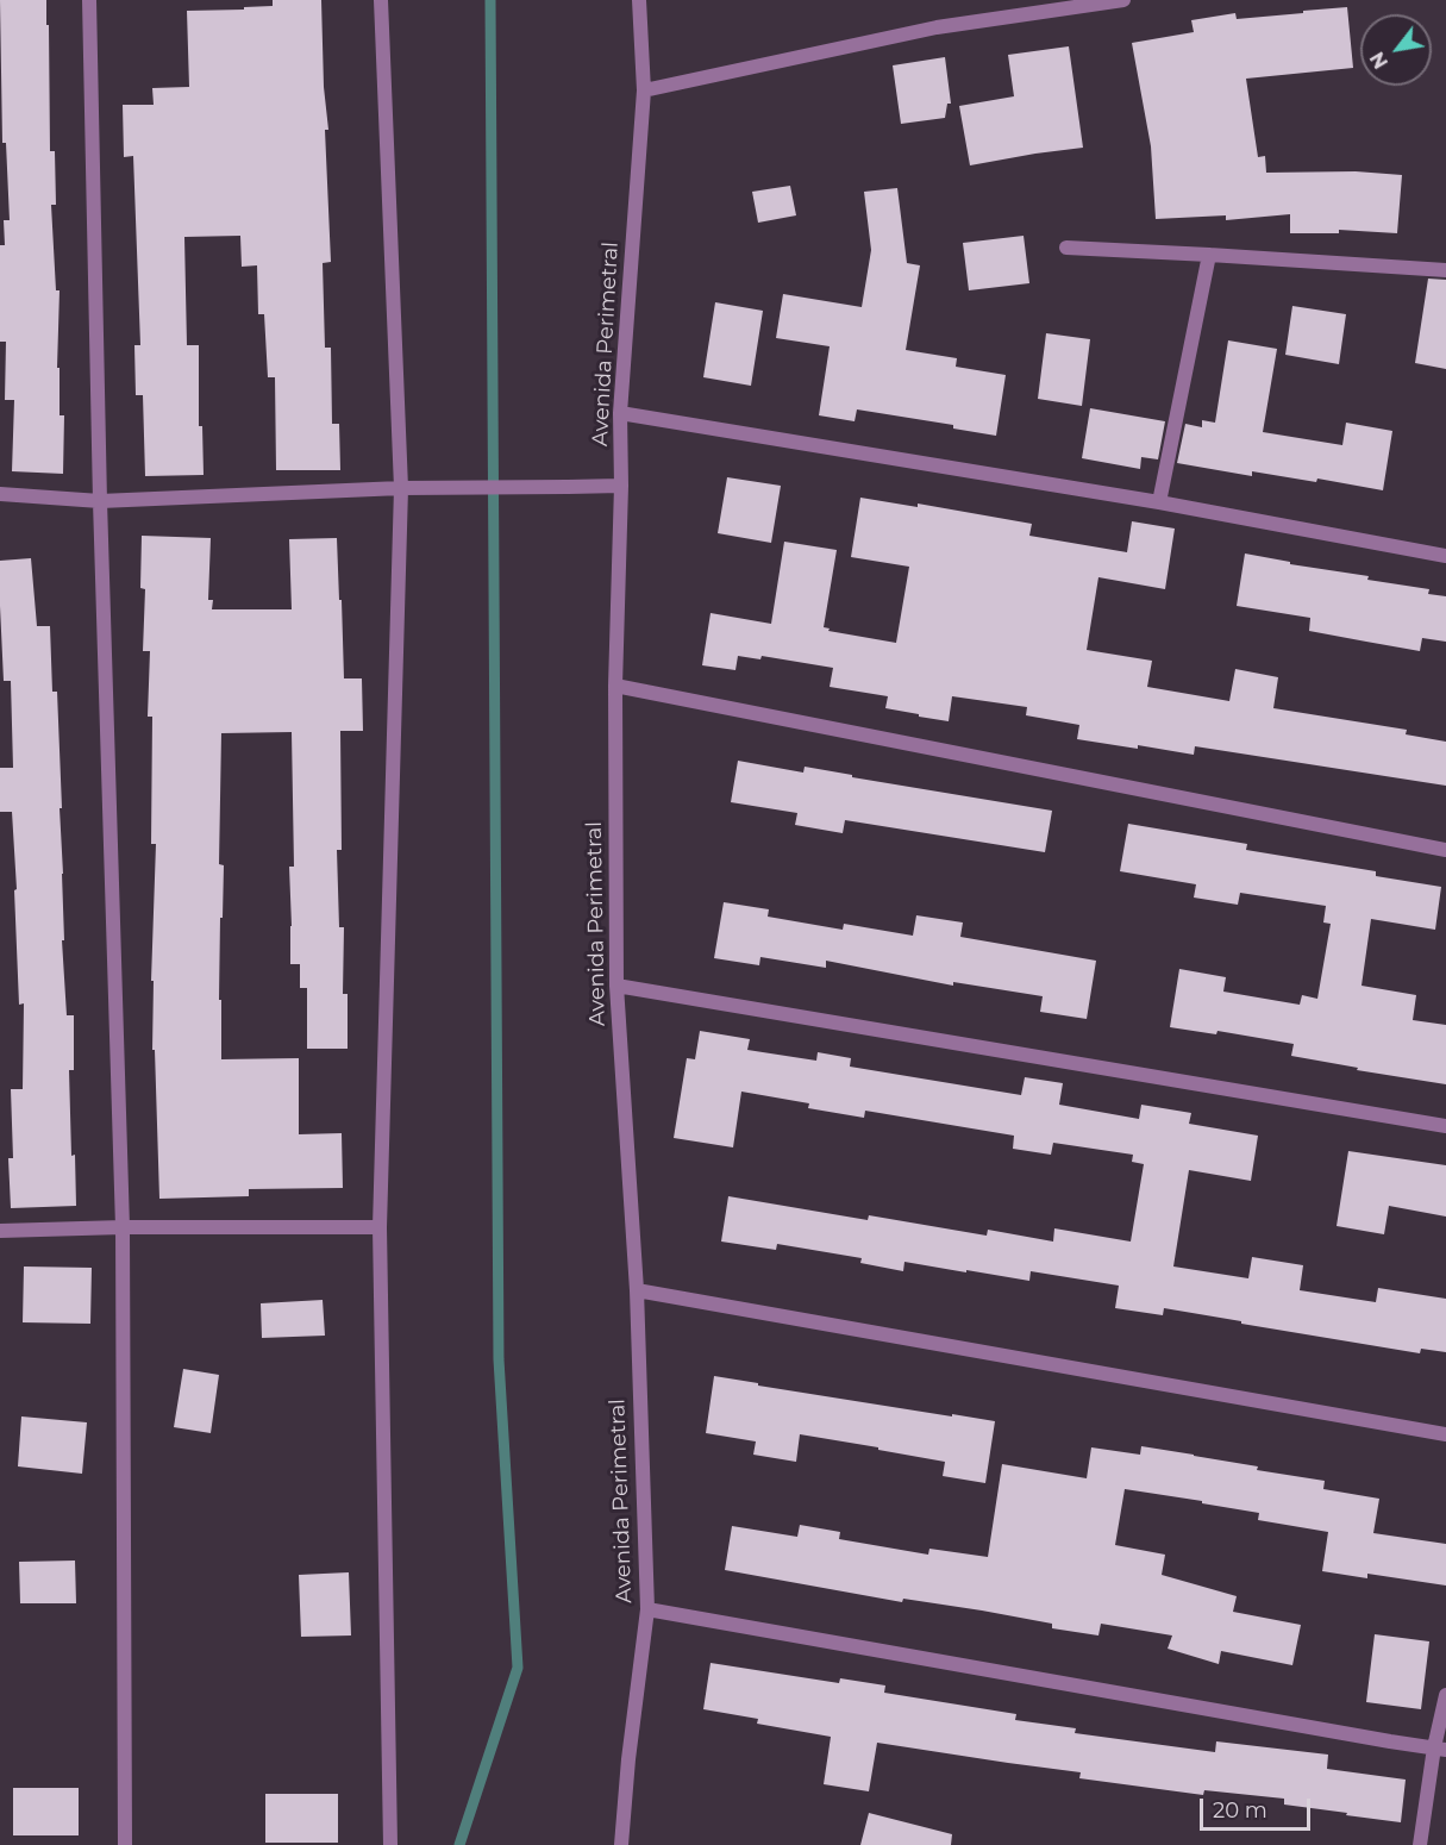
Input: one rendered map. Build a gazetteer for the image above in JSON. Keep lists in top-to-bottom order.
{
  "streets": {
    "street": ["Avenida Perimetral"]
  },
  "scale_bar": "20 m",
  "north": "bottom left"
}
